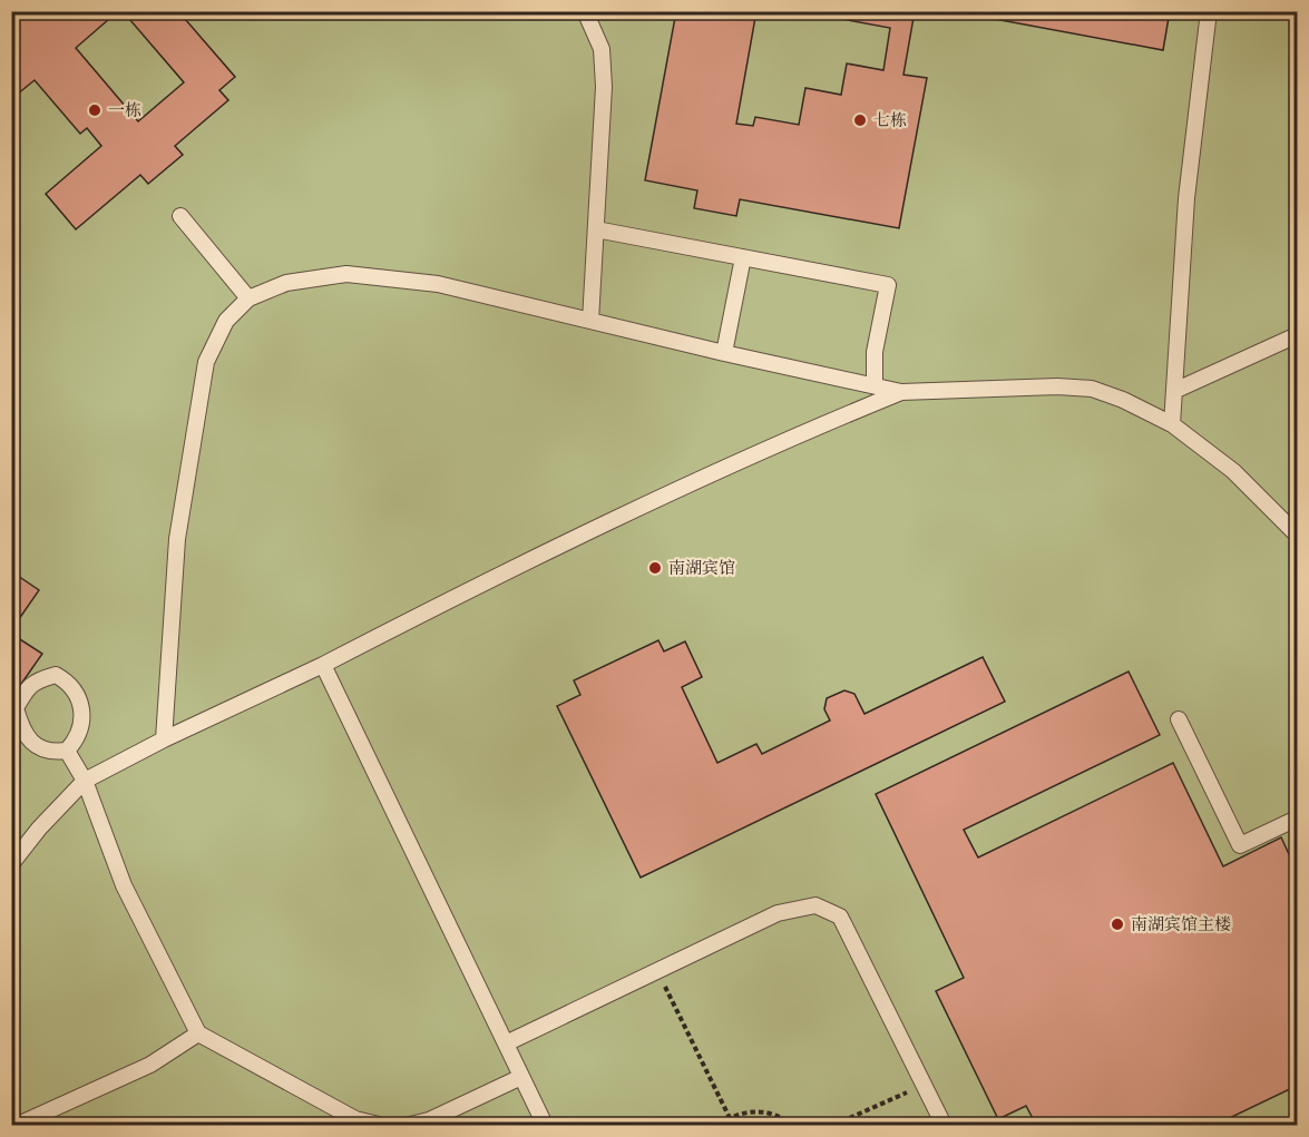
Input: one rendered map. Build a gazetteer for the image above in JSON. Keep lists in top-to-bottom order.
{
  "places": [
    "一栋",
    "七栋",
    "南湖宾馆",
    "南湖宾馆主楼"
  ]
}
